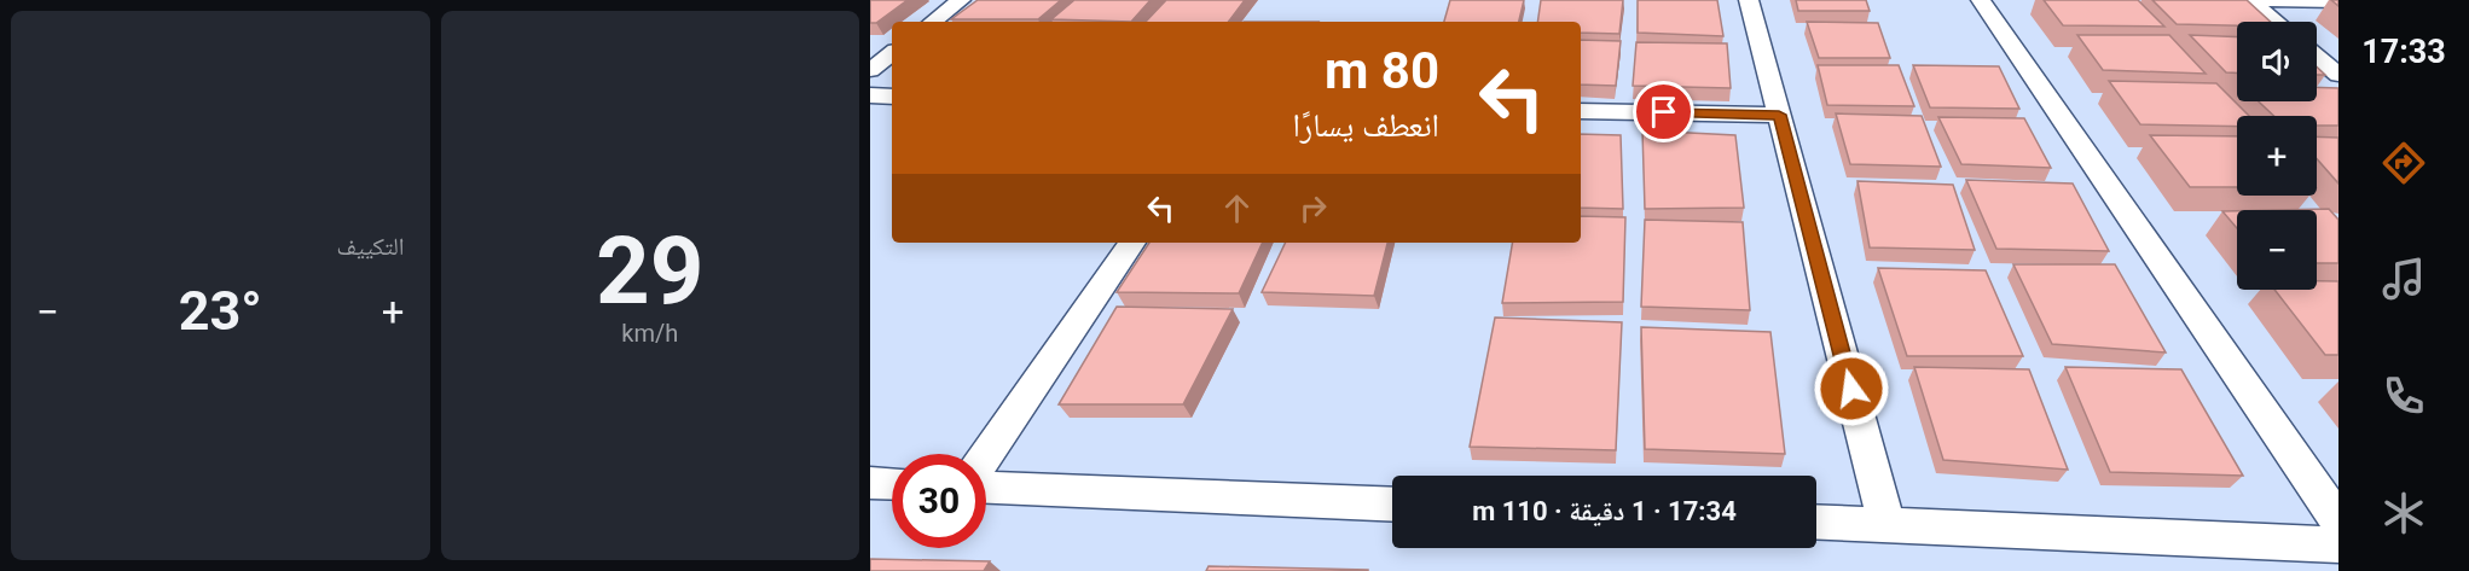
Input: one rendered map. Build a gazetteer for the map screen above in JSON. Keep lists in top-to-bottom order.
{
  "page": {
    "tabs": "17:33",
    "tile": [
      ["29", "km/h"],
      "التكييف"
    ],
    "map_buttons": ["+", "−"],
    "turn": ["80 m", "انعطف يسارًا"],
    "heat": ["−", "23°", "+"],
    "limit": "30",
    "trip": "17:34 · 1 دقيقة · 110 m"
  }
}
